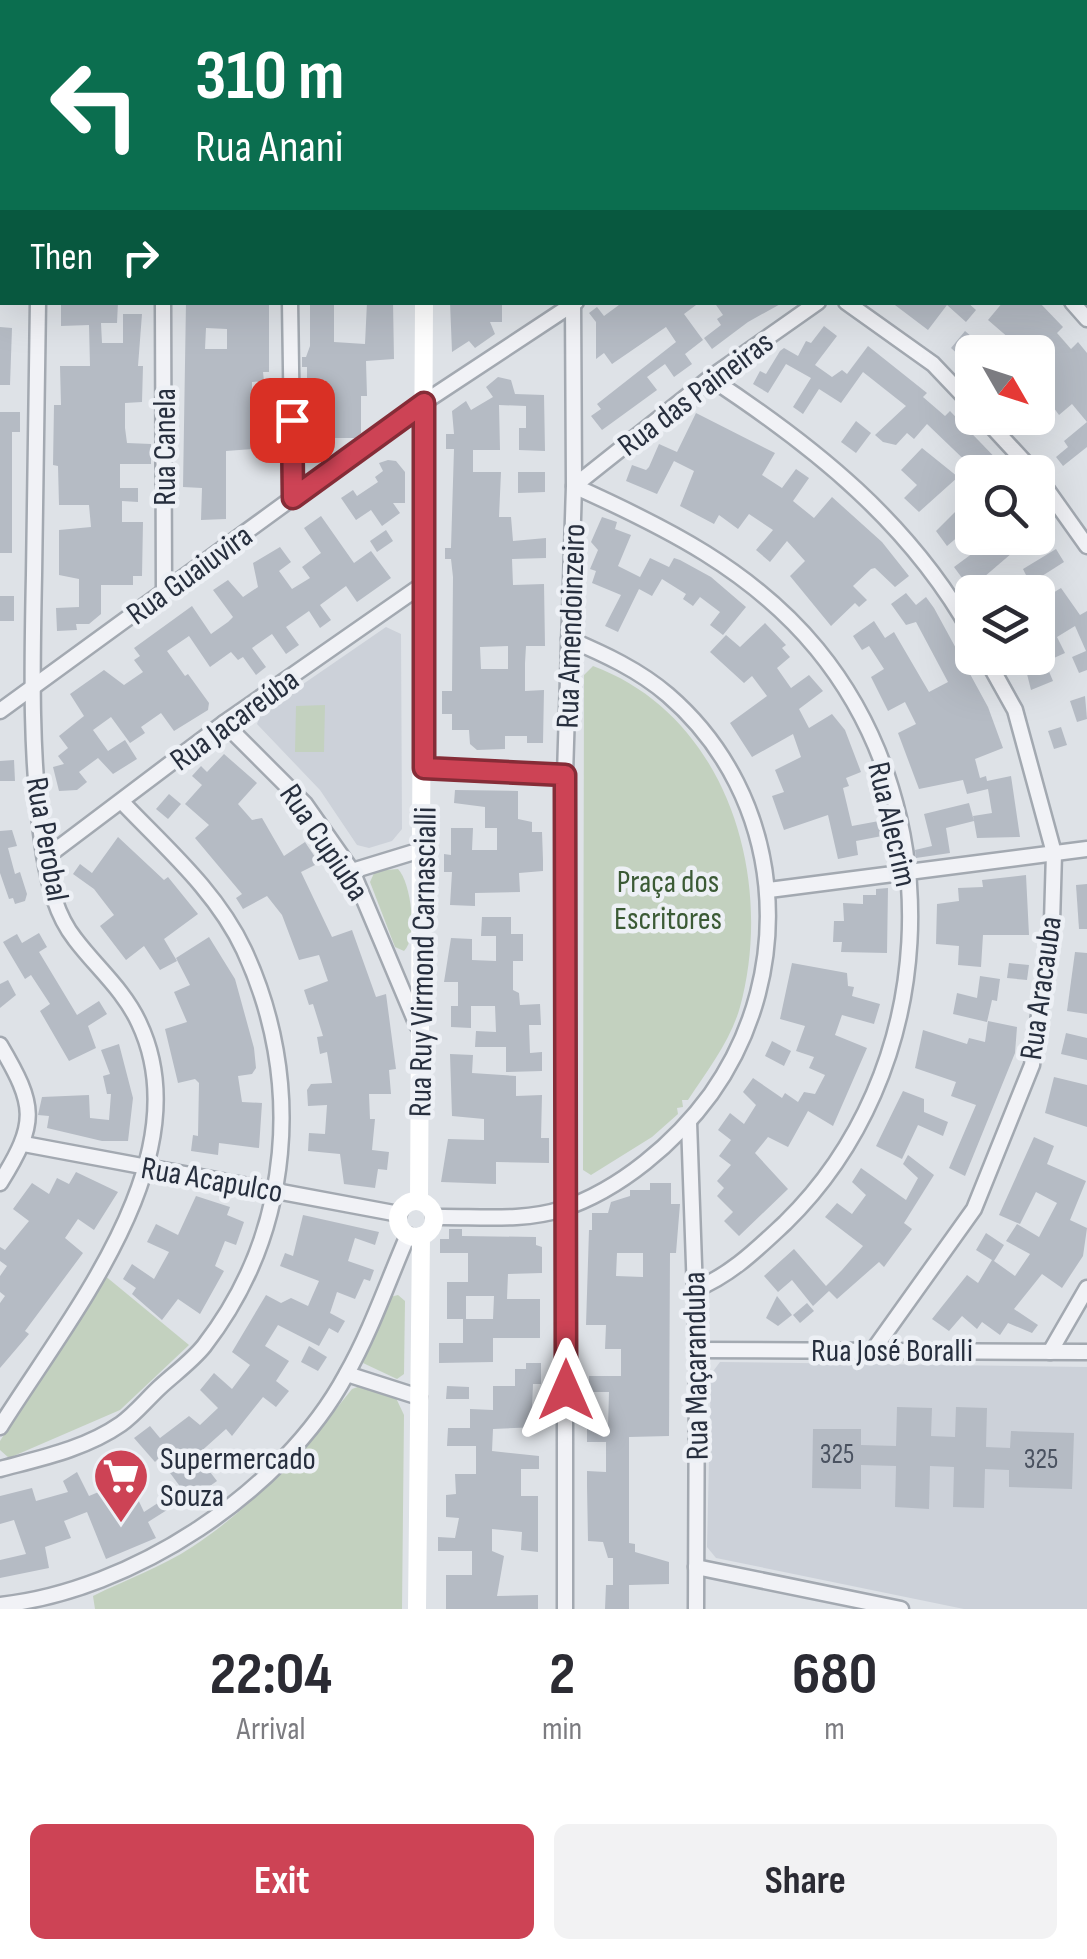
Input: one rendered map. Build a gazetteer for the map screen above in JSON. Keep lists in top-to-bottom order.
{
  "streets": {
    "street": [
      "Rua das Paineiras",
      "Rua Canela",
      "Rua Guaiuvira",
      "Rua Amendoinzeiro",
      "Rua Jacareúba",
      "Rua Alecrim",
      "Rua Perobal",
      "Rua Cupiuba",
      "Rua Ruy Virmond Carnascialli",
      "Rua Aracauba",
      "Rua Acapulco",
      "Rua José Boralli",
      "Rua Maçaranduba"
    ]
  },
  "crossings": [
    ["Rua das Paineiras", "Rua Amendoinzeiro"],
    ["Rua das Paineiras", "Rua Alecrim"],
    ["Rua Canela", "Rua Guaiuvira"],
    ["Rua Guaiuvira", "Rua Perobal"],
    ["Rua Guaiuvira", "Rua Ruy Virmond Carnascialli"],
    ["Rua Amendoinzeiro", "Rua Alecrim"],
    ["Rua Jacareúba", "Rua Perobal"],
    ["Rua Jacareúba", "Rua Cupiuba"],
    ["Rua Jacareúba", "Rua Ruy Virmond Carnascialli"],
    ["Rua Alecrim", "Rua Maçaranduba"],
    ["Rua Perobal", "Rua Acapulco"],
    ["Rua Cupiuba", "Rua Ruy Virmond Carnascialli"],
    ["Rua Ruy Virmond Carnascialli", "Rua Acapulco"],
    ["Rua Aracauba", "Rua José Boralli"],
    ["Rua José Boralli", "Rua Maçaranduba"]
  ],
  "parks": ["Praça dos Escritores"],
  "places": {
    "supermarket": ["Supermercado Souza"]
  },
  "house_numbers": ["325", "325"],
  "north": "bottom right",
  "page": {
    "turn": ["310 m", "Rua Anani"],
    "then": "Then",
    "eta": [
      "22:04",
      "Arrival",
      "2",
      "min",
      "680",
      "m"
    ],
    "buttons": ["Exit", "Share"]
  }
}
